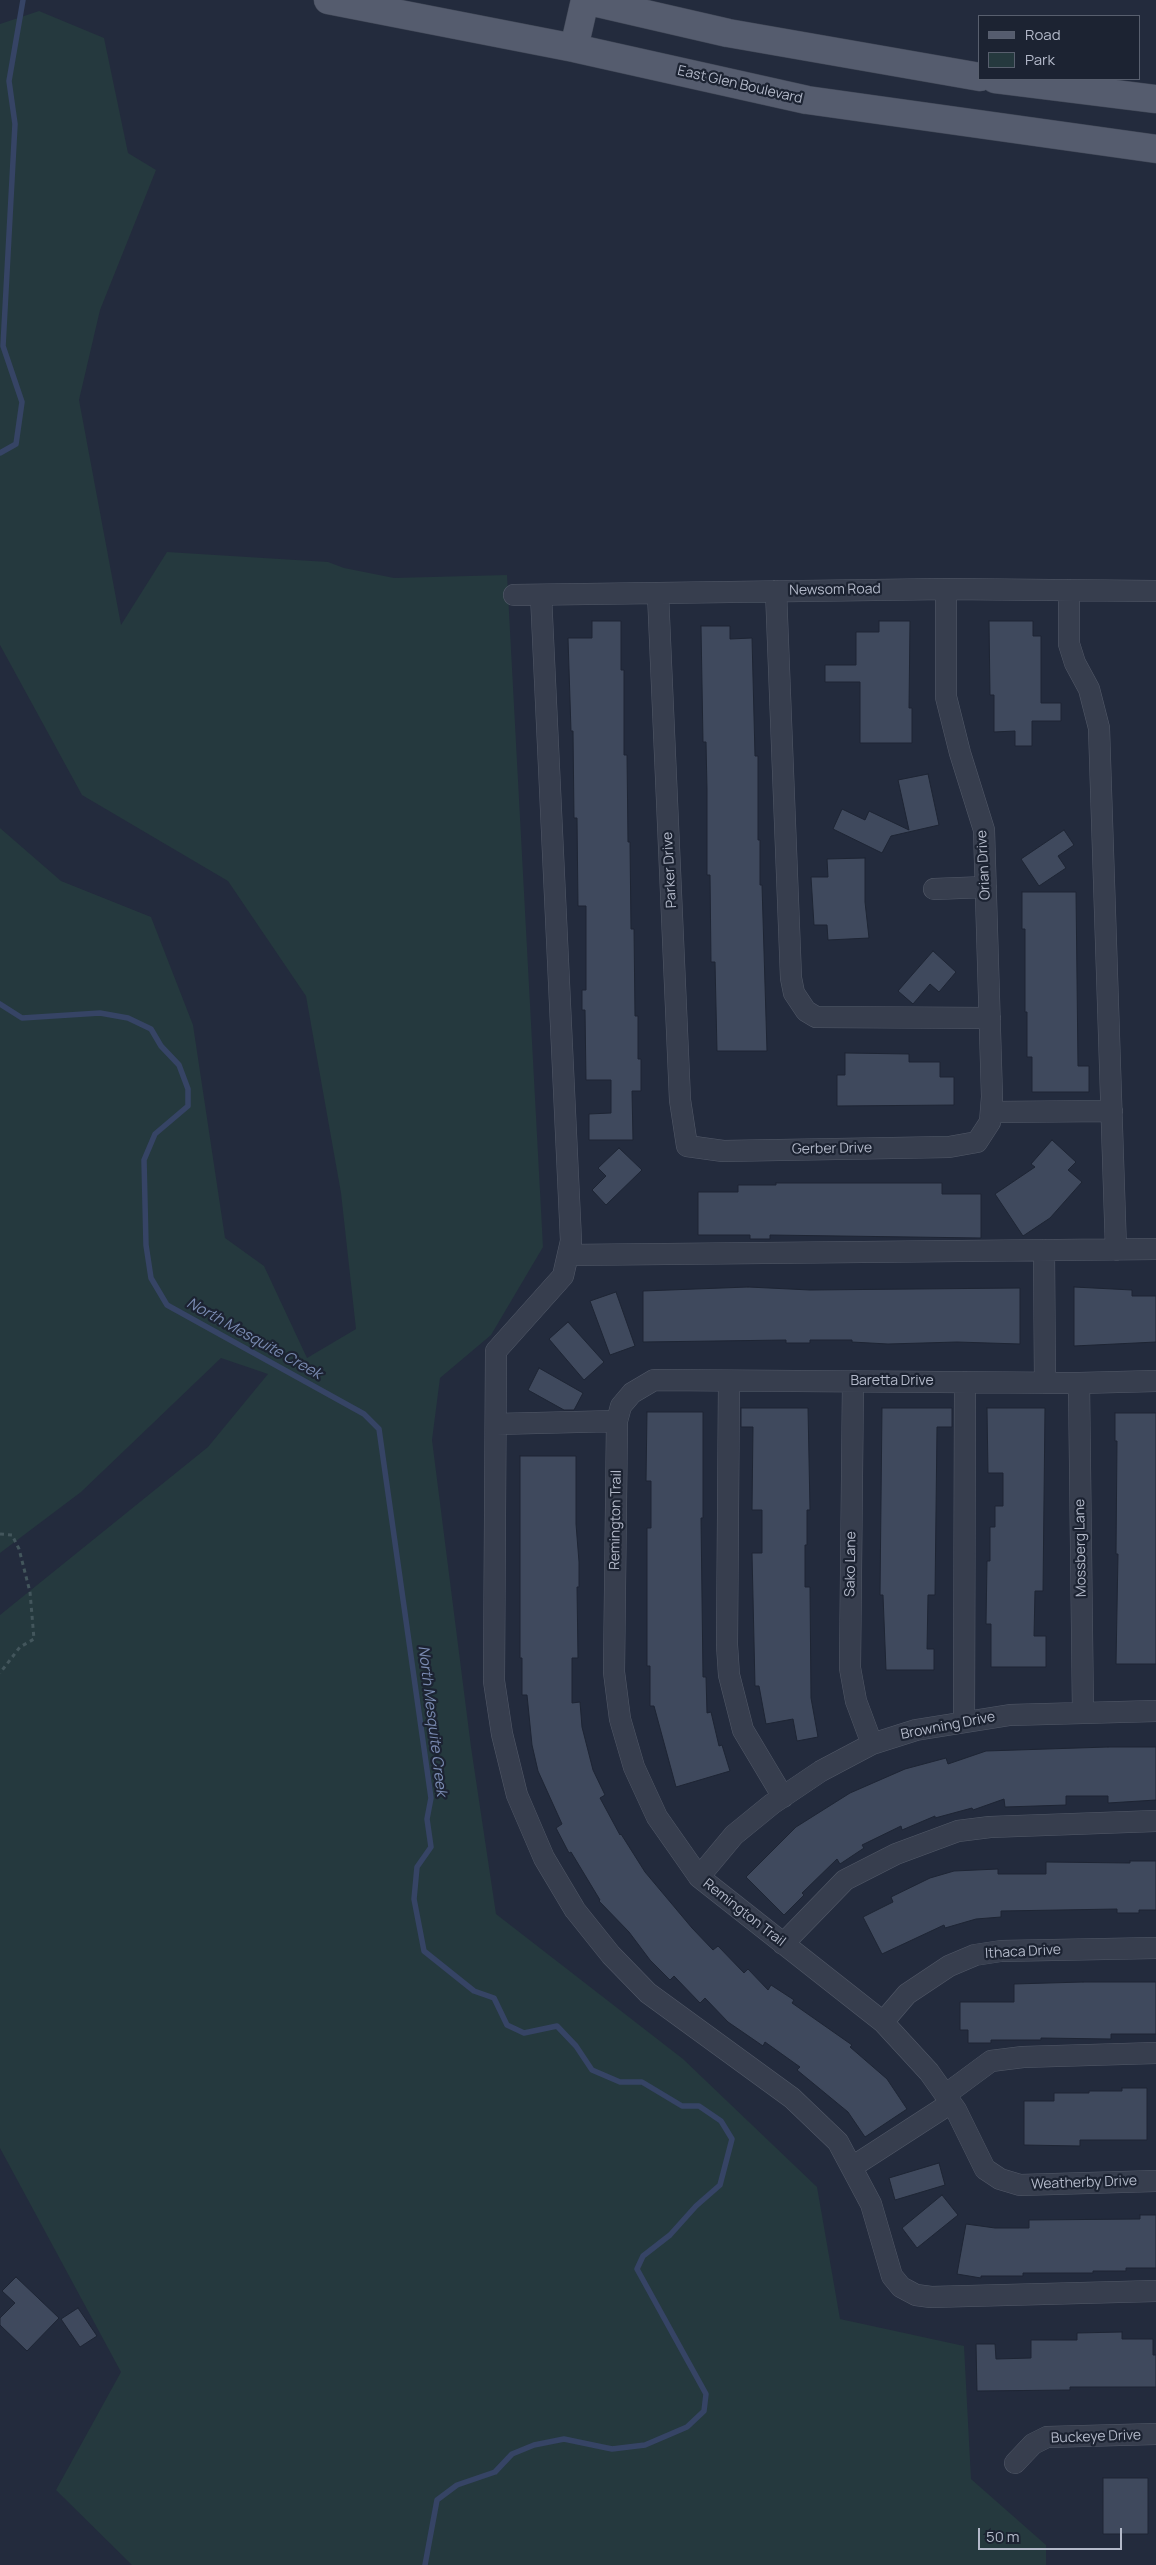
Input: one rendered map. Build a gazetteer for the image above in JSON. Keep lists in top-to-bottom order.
{
  "streets": {
    "main road": ["East Glen Boulevard"],
    "street": [
      "Newsom Road",
      "Orian Drive",
      "Parker Drive",
      "Gerber Drive",
      "Baretta Drive",
      "Remington Trail",
      "Mossberg Lane",
      "Sako Lane",
      "Browning Drive",
      "Ithaca Drive",
      "Weatherby Drive",
      "Buckeye Drive"
    ]
  },
  "crossings": [
    ["Newsom Road", "Orian Drive"],
    ["Newsom Road", "Parker Drive"],
    ["Orian Drive", "Gerber Drive"],
    ["Parker Drive", "Gerber Drive"],
    ["Baretta Drive", "Remington Trail"],
    ["Baretta Drive", "Mossberg Lane"],
    ["Baretta Drive", "Sako Lane"],
    ["Remington Trail", "Browning Drive"],
    ["Remington Trail", "Ithaca Drive"],
    ["Remington Trail", "Weatherby Drive"],
    ["Mossberg Lane", "Browning Drive"],
    ["Sako Lane", "Browning Drive"]
  ],
  "water": ["North Mesquite Creek"],
  "legend": ["Road", "Park"],
  "scale_bar": "50 m"
}
